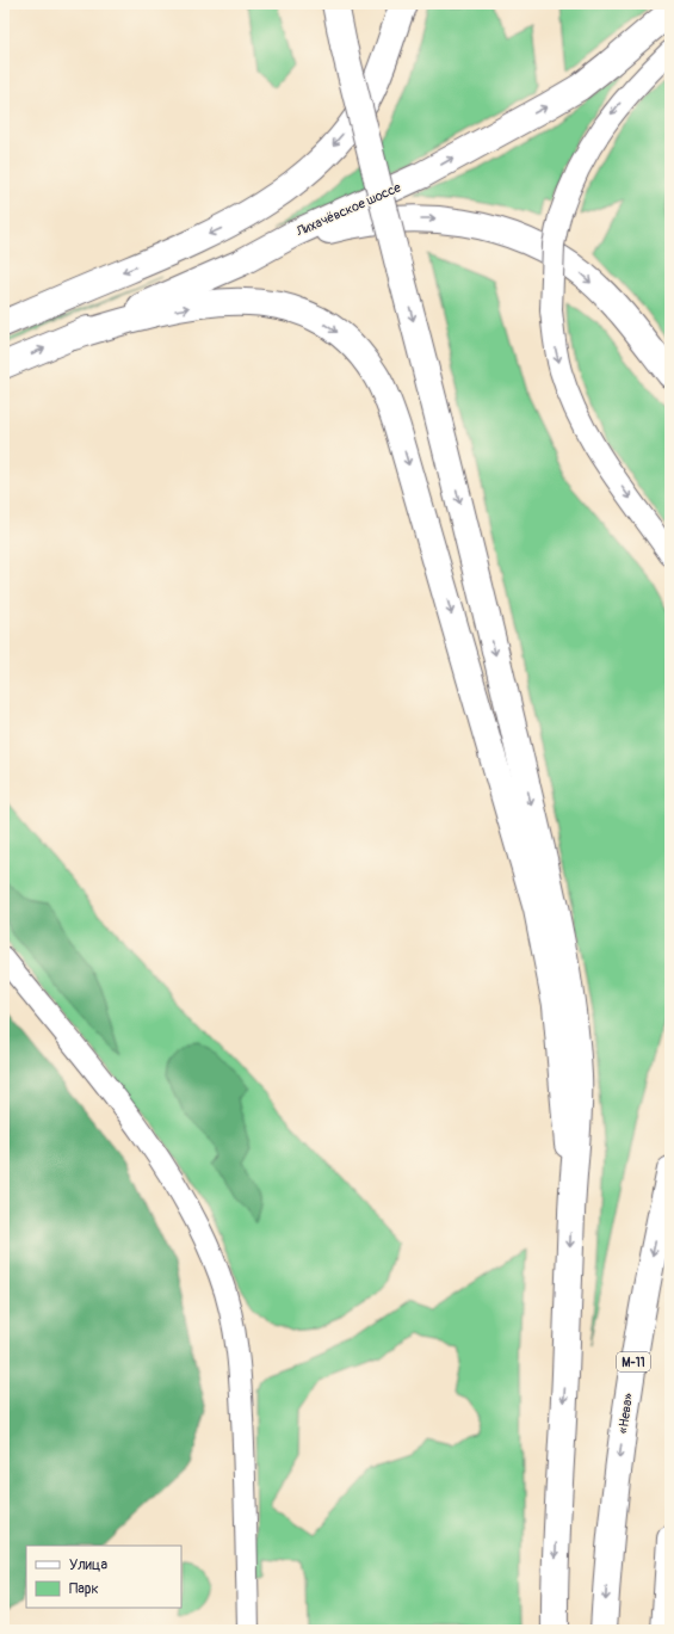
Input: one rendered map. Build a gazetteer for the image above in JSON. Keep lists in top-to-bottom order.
{
  "streets": {
    "main road": ["Лихачёвское шоссе", "М-11", "«Нева»"]
  },
  "legend": ["Улица", "Парк"]
}
